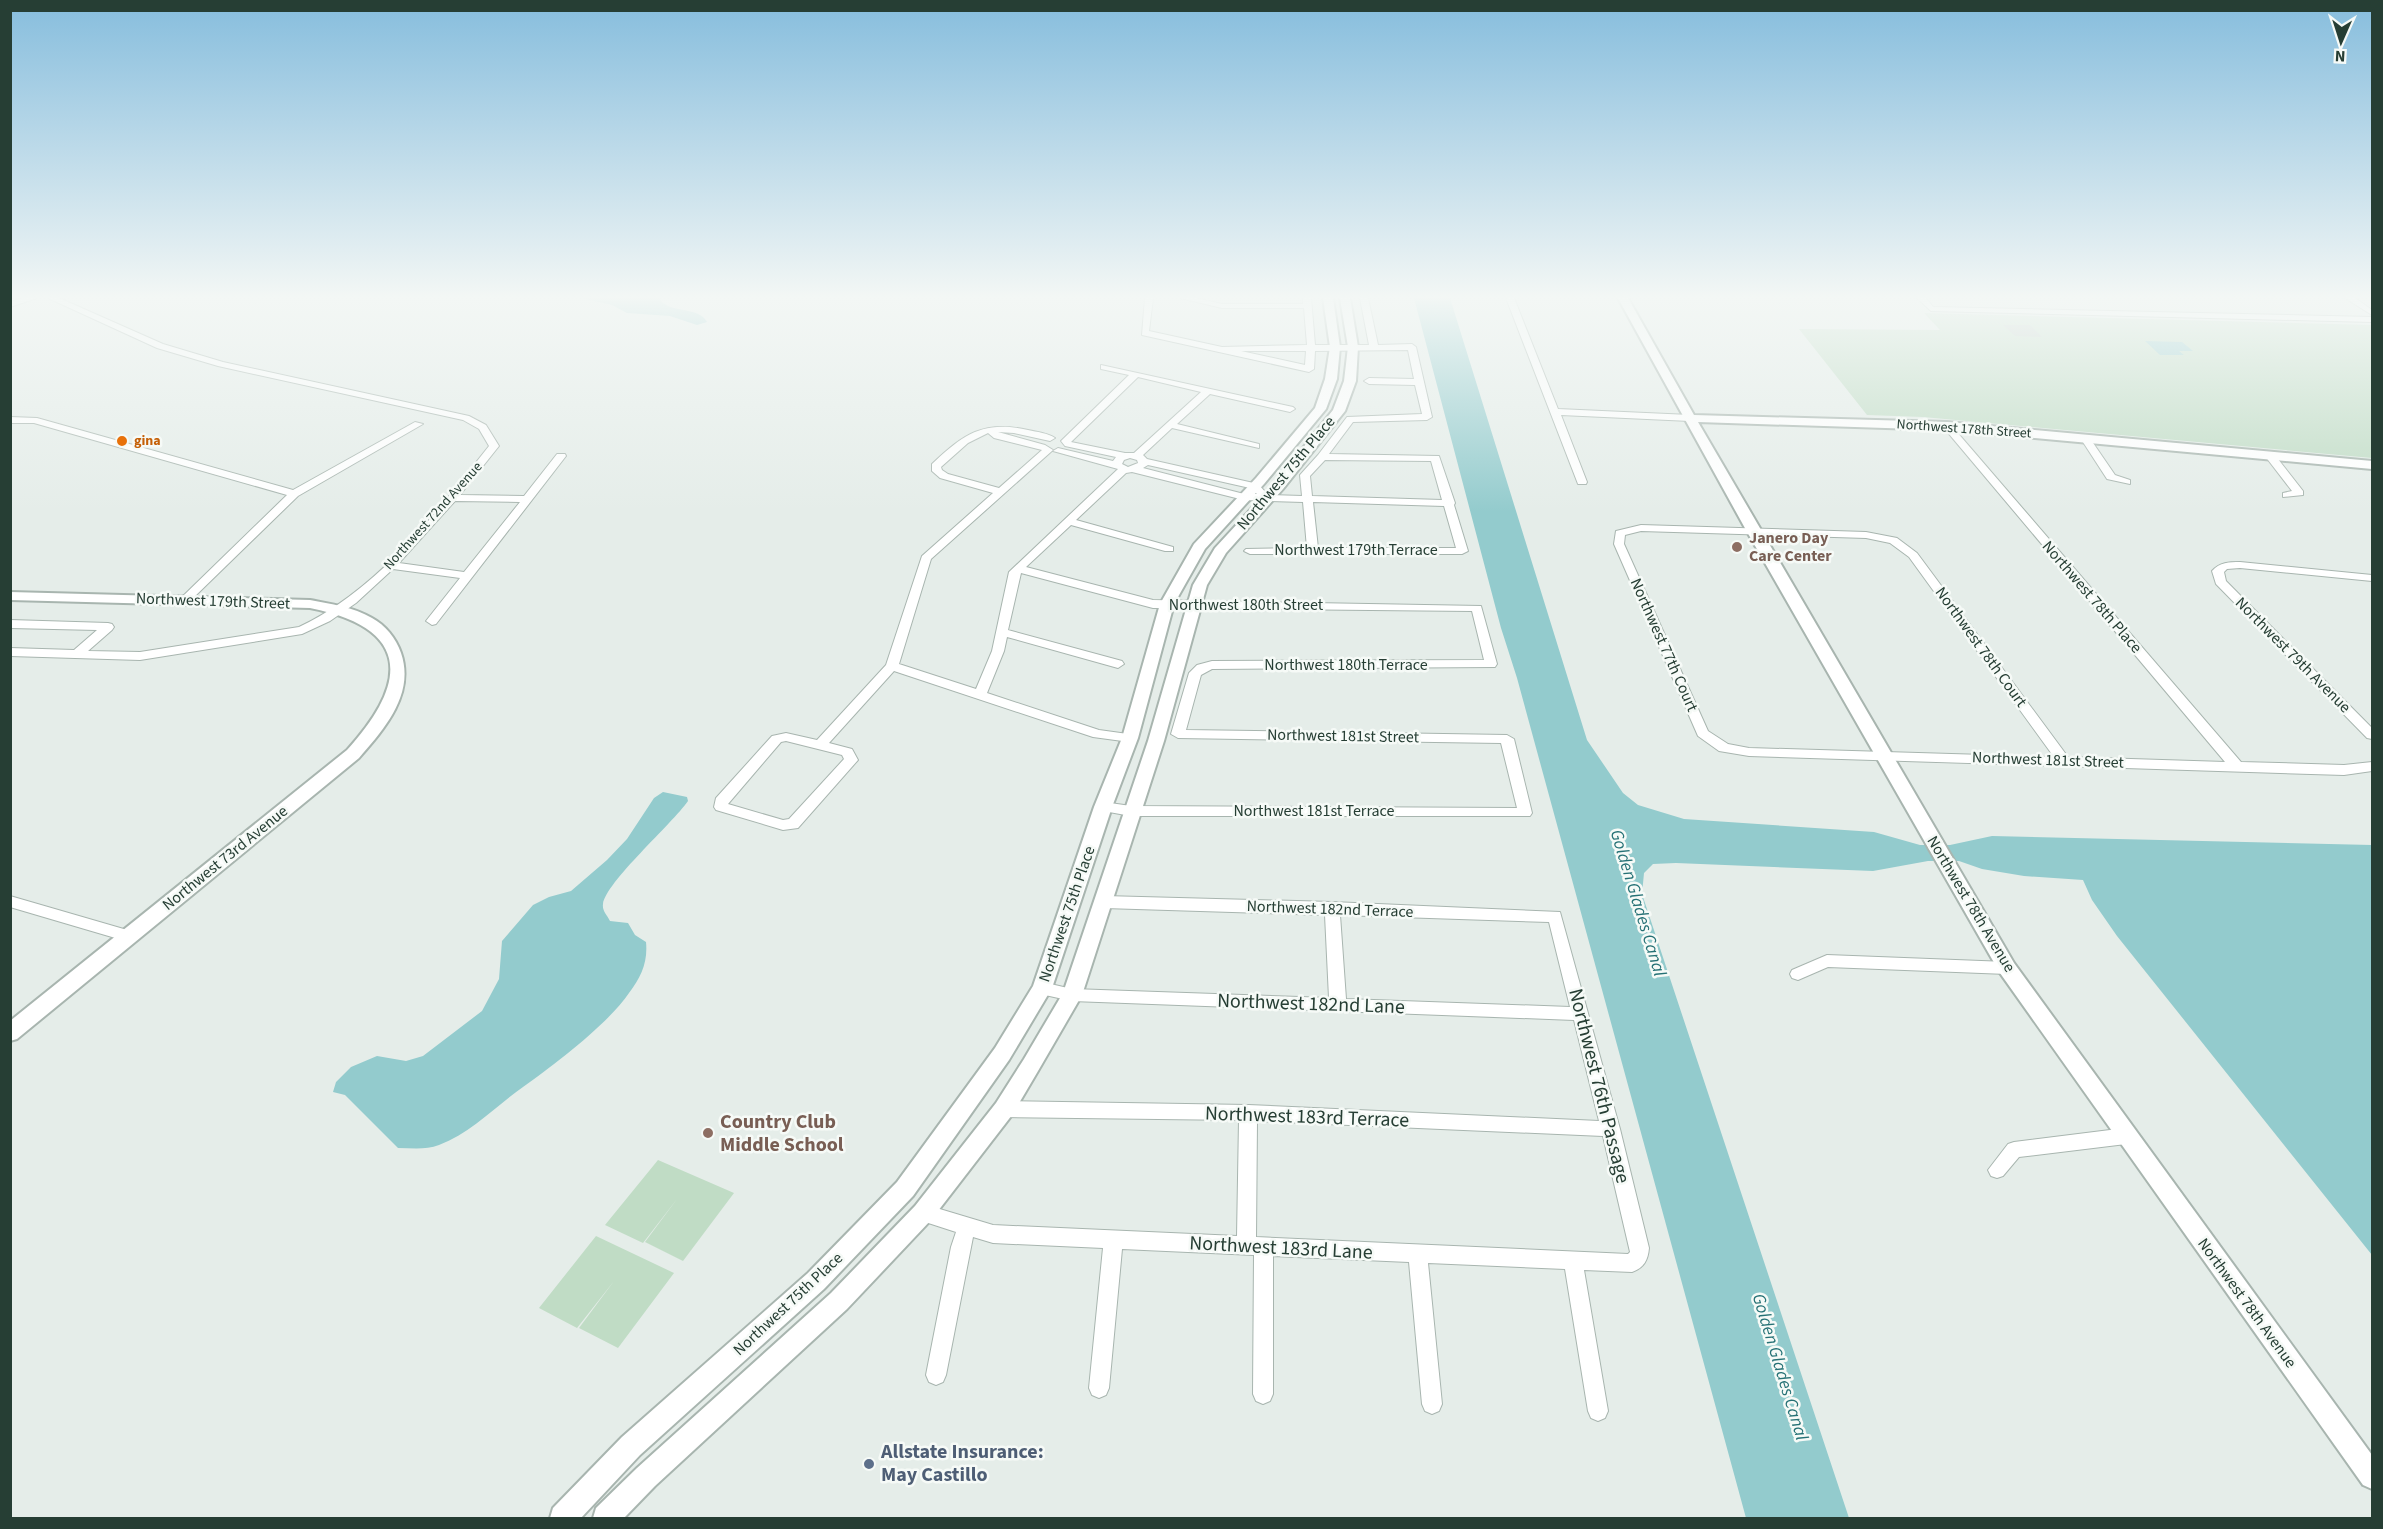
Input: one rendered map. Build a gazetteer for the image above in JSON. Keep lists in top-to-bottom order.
{
  "streets": {
    "street": [
      "Northwest 178th Street",
      "Northwest 75th Place",
      "Northwest 72nd Avenue",
      "Northwest 179th Terrace",
      "Northwest 78th Place",
      "Northwest 179th Street",
      "Northwest 180th Street",
      "Northwest 77th Court",
      "Northwest 78th Court",
      "Northwest 79th Avenue",
      "Northwest 180th Terrace",
      "Northwest 181st Street",
      "Northwest 181st Terrace",
      "Northwest 73rd Avenue",
      "Northwest 78th Avenue",
      "Northwest 182nd Terrace",
      "Northwest 182nd Lane",
      "Northwest 76th Passage",
      "Northwest 183rd Terrace",
      "Northwest 183rd Lane"
    ]
  },
  "crossings": [
    ["Northwest 178th Street", "Northwest 78th Place"],
    ["Northwest 178th Street", "Northwest 78th Avenue"],
    ["Northwest 75th Place", "Northwest 180th Street"],
    ["Northwest 75th Place", "Northwest 181st Terrace"],
    ["Northwest 75th Place", "Northwest 182nd Terrace"],
    ["Northwest 75th Place", "Northwest 182nd Lane"],
    ["Northwest 75th Place", "Northwest 183rd Terrace"],
    ["Northwest 75th Place", "Northwest 183rd Lane"],
    ["Northwest 72nd Avenue", "Northwest 179th Street"],
    ["Northwest 78th Place", "Northwest 181st Street"],
    ["Northwest 179th Street", "Northwest 73rd Avenue"],
    ["Northwest 180th Street", "Northwest 180th Terrace"],
    ["Northwest 77th Court", "Northwest 78th Court"],
    ["Northwest 77th Court", "Northwest 181st Street"],
    ["Northwest 77th Court", "Northwest 78th Avenue"],
    ["Northwest 78th Court", "Northwest 181st Street"],
    ["Northwest 78th Court", "Northwest 78th Avenue"],
    ["Northwest 180th Terrace", "Northwest 181st Street"],
    ["Northwest 181st Street", "Northwest 181st Terrace"],
    ["Northwest 181st Street", "Northwest 78th Avenue"],
    ["Northwest 182nd Terrace", "Northwest 76th Passage"],
    ["Northwest 182nd Lane", "Northwest 76th Passage"],
    ["Northwest 76th Passage", "Northwest 183rd Terrace"],
    ["Northwest 76th Passage", "Northwest 183rd Lane"]
  ],
  "water": ["Golden Glades Canal"],
  "places": [
    "gina",
    "Janero Day Care Center",
    "Country Club Middle School",
    "Allstate Insurance: May Castillo"
  ],
  "north": "bottom"
}
